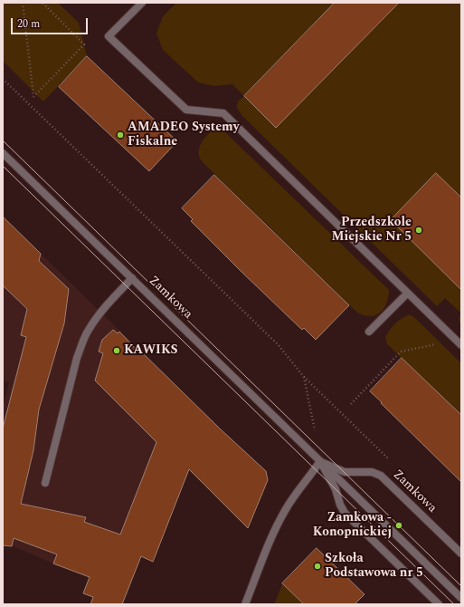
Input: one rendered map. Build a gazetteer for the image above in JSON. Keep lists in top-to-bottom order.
{
  "streets": {
    "street": ["Zamkowa"]
  },
  "places": [
    "AMADEO Systemy Fiskalne",
    "Przedszkole Miejskie Nr 5",
    "KAWIKS",
    "Zamkowa - Konopnickiej",
    "Szkoła Podstawowa nr 5"
  ],
  "scale_bar": "20 m"
}
